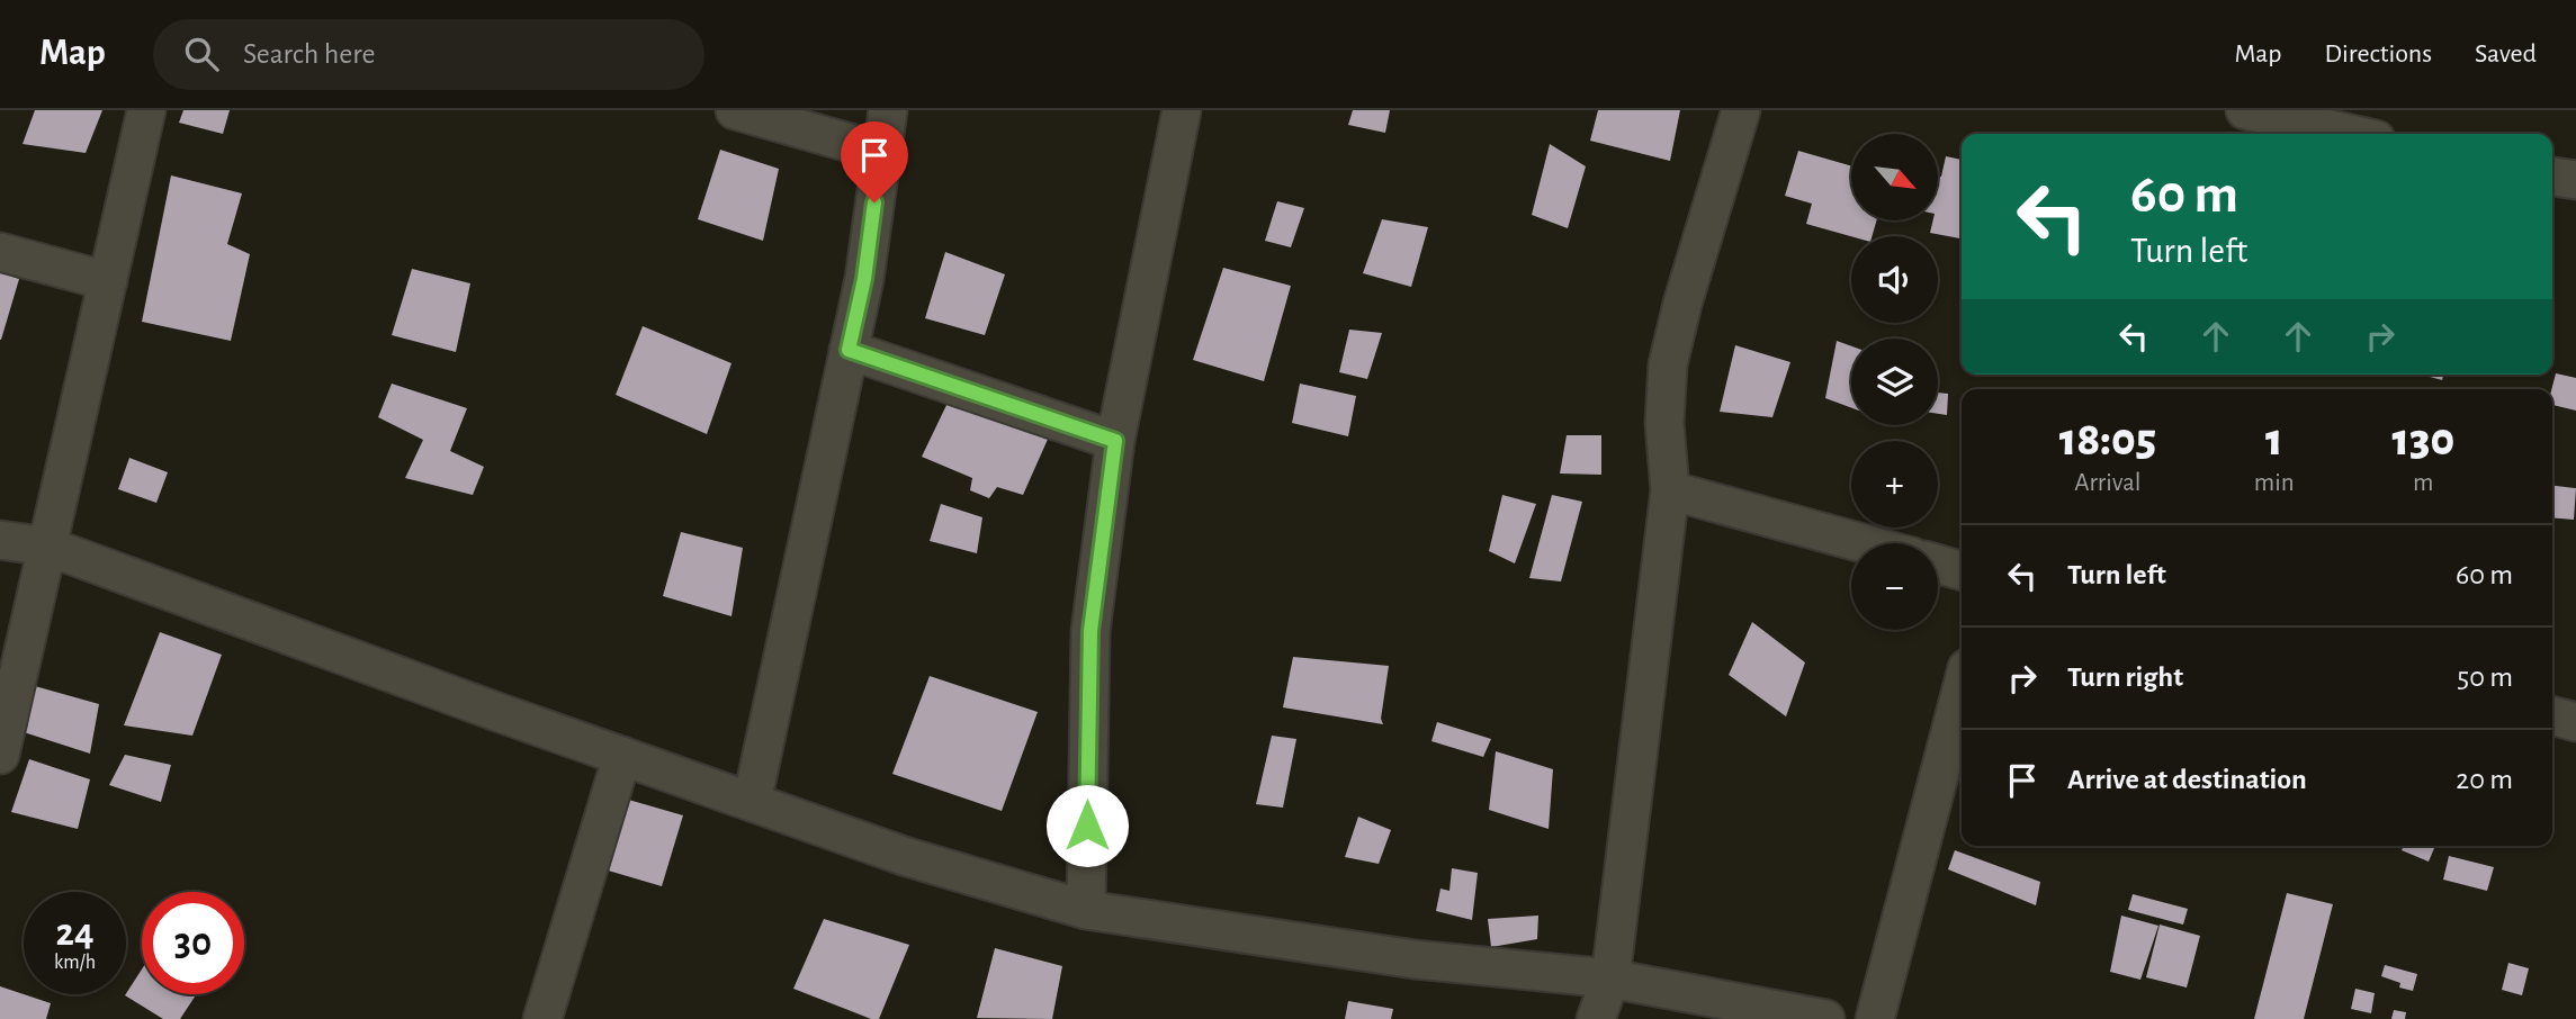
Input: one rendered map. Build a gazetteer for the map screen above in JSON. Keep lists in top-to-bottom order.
{
  "north": "bottom right",
  "page": {
    "header": "Map",
    "search": "Search here",
    "nav": ["Map", "Directions", "Saved"],
    "map_buttons": ["+", "−"],
    "turn": ["60 m", "Turn left"],
    "eta": [
      "18:05",
      "Arrival",
      "1",
      "min",
      "130",
      "m"
    ],
    "list": [
      {
        "name": "Turn left",
        "value": "60 m"
      },
      {
        "name": "Turn right",
        "value": "50 m"
      },
      {
        "name": "Arrive at destination",
        "value": "20 m"
      }
    ],
    "speed": "24 km/h",
    "limit": "30"
  }
}
